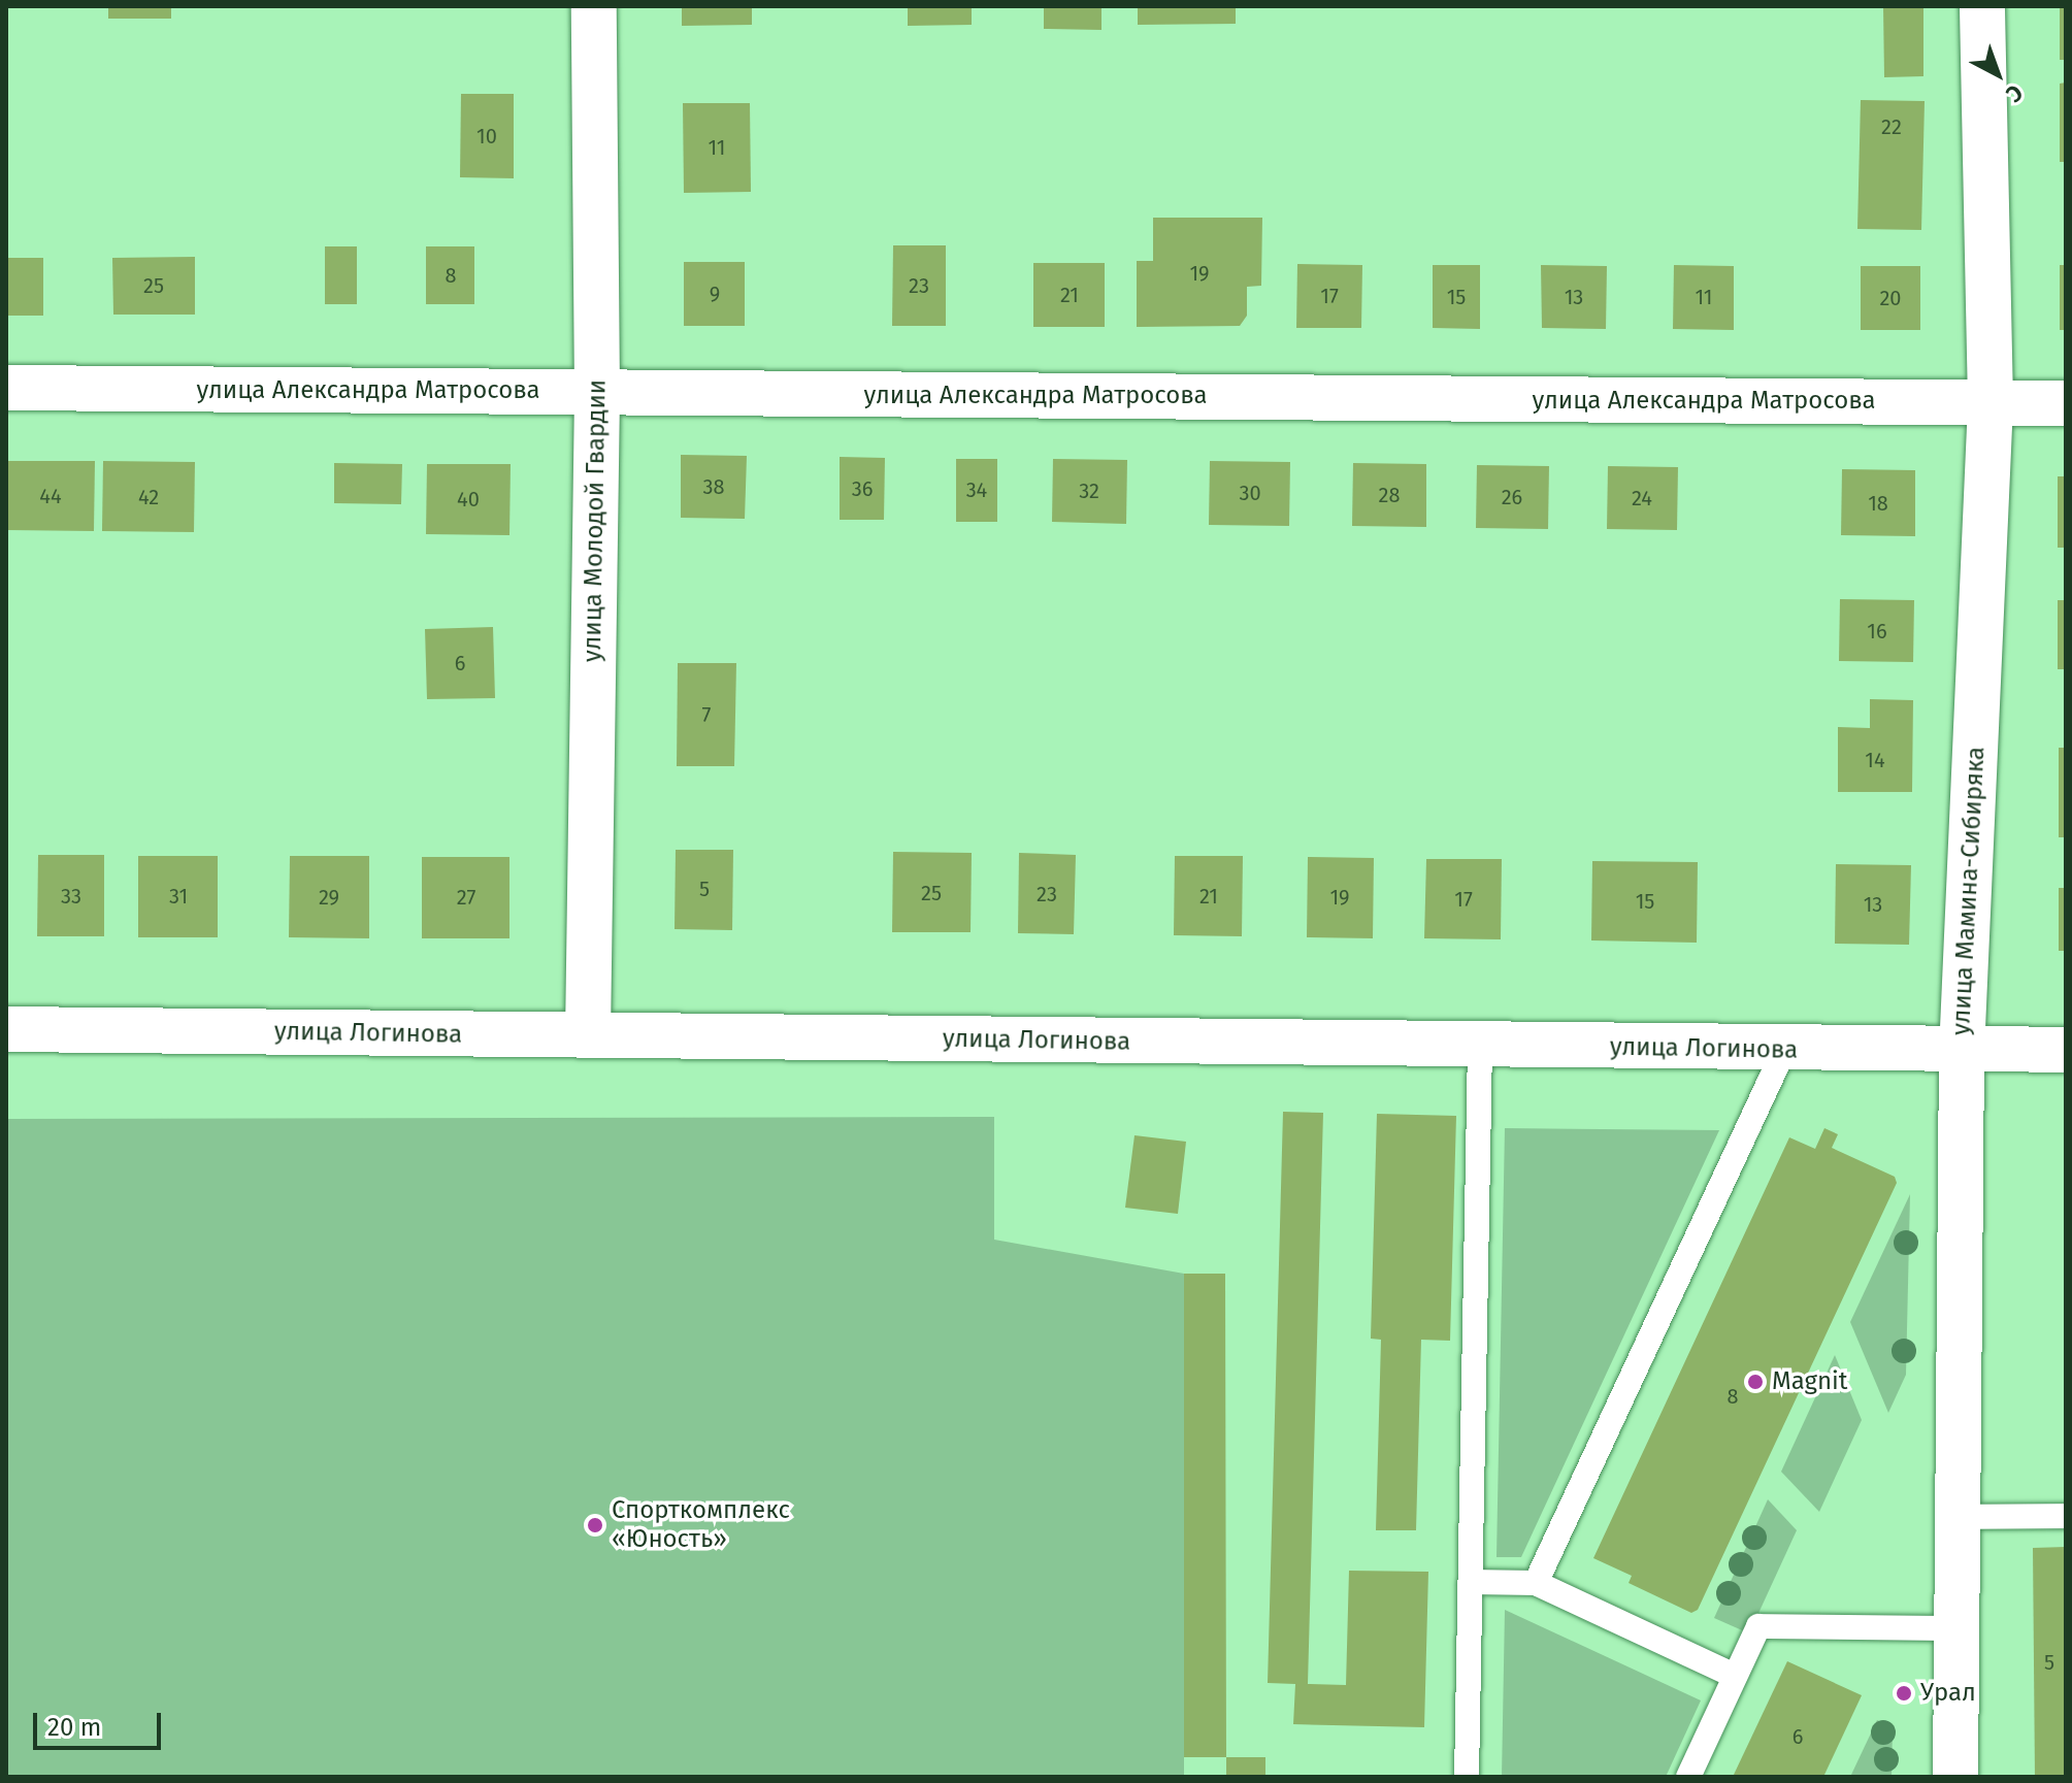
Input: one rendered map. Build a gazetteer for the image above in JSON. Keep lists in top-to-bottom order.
{
  "streets": {
    "street": [
      "улица Александра Матросова",
      "улица Молодой Гвардии",
      "улица Мамина-Сибиряка",
      "улица Логинова"
    ]
  },
  "crossings": [
    ["улица Александра Матросова", "улица Молодой Гвардии"],
    ["улица Александра Матросова", "улица Мамина-Сибиряка"],
    ["улица Молодой Гвардии", "улица Логинова"],
    ["улица Мамина-Сибиряка", "улица Логинова"]
  ],
  "places": ["Magnit", "Спорткомплекс «Юность»", "Урал"],
  "house_numbers": [
    "22",
    "10",
    "11",
    "19",
    "8",
    "25",
    "23",
    "9",
    "21",
    "17",
    "15",
    "13",
    "11",
    "20",
    "38",
    "36",
    "34",
    "32",
    "30",
    "28",
    "44",
    "42",
    "26",
    "24",
    "40",
    "18",
    "16",
    "6",
    "7",
    "14",
    "5",
    "25",
    "23",
    "33",
    "31",
    "21",
    "29",
    "27",
    "19",
    "17",
    "15",
    "13",
    "8",
    "5",
    "6"
  ],
  "scale_bar": "20 m",
  "north": "bottom right"
}
